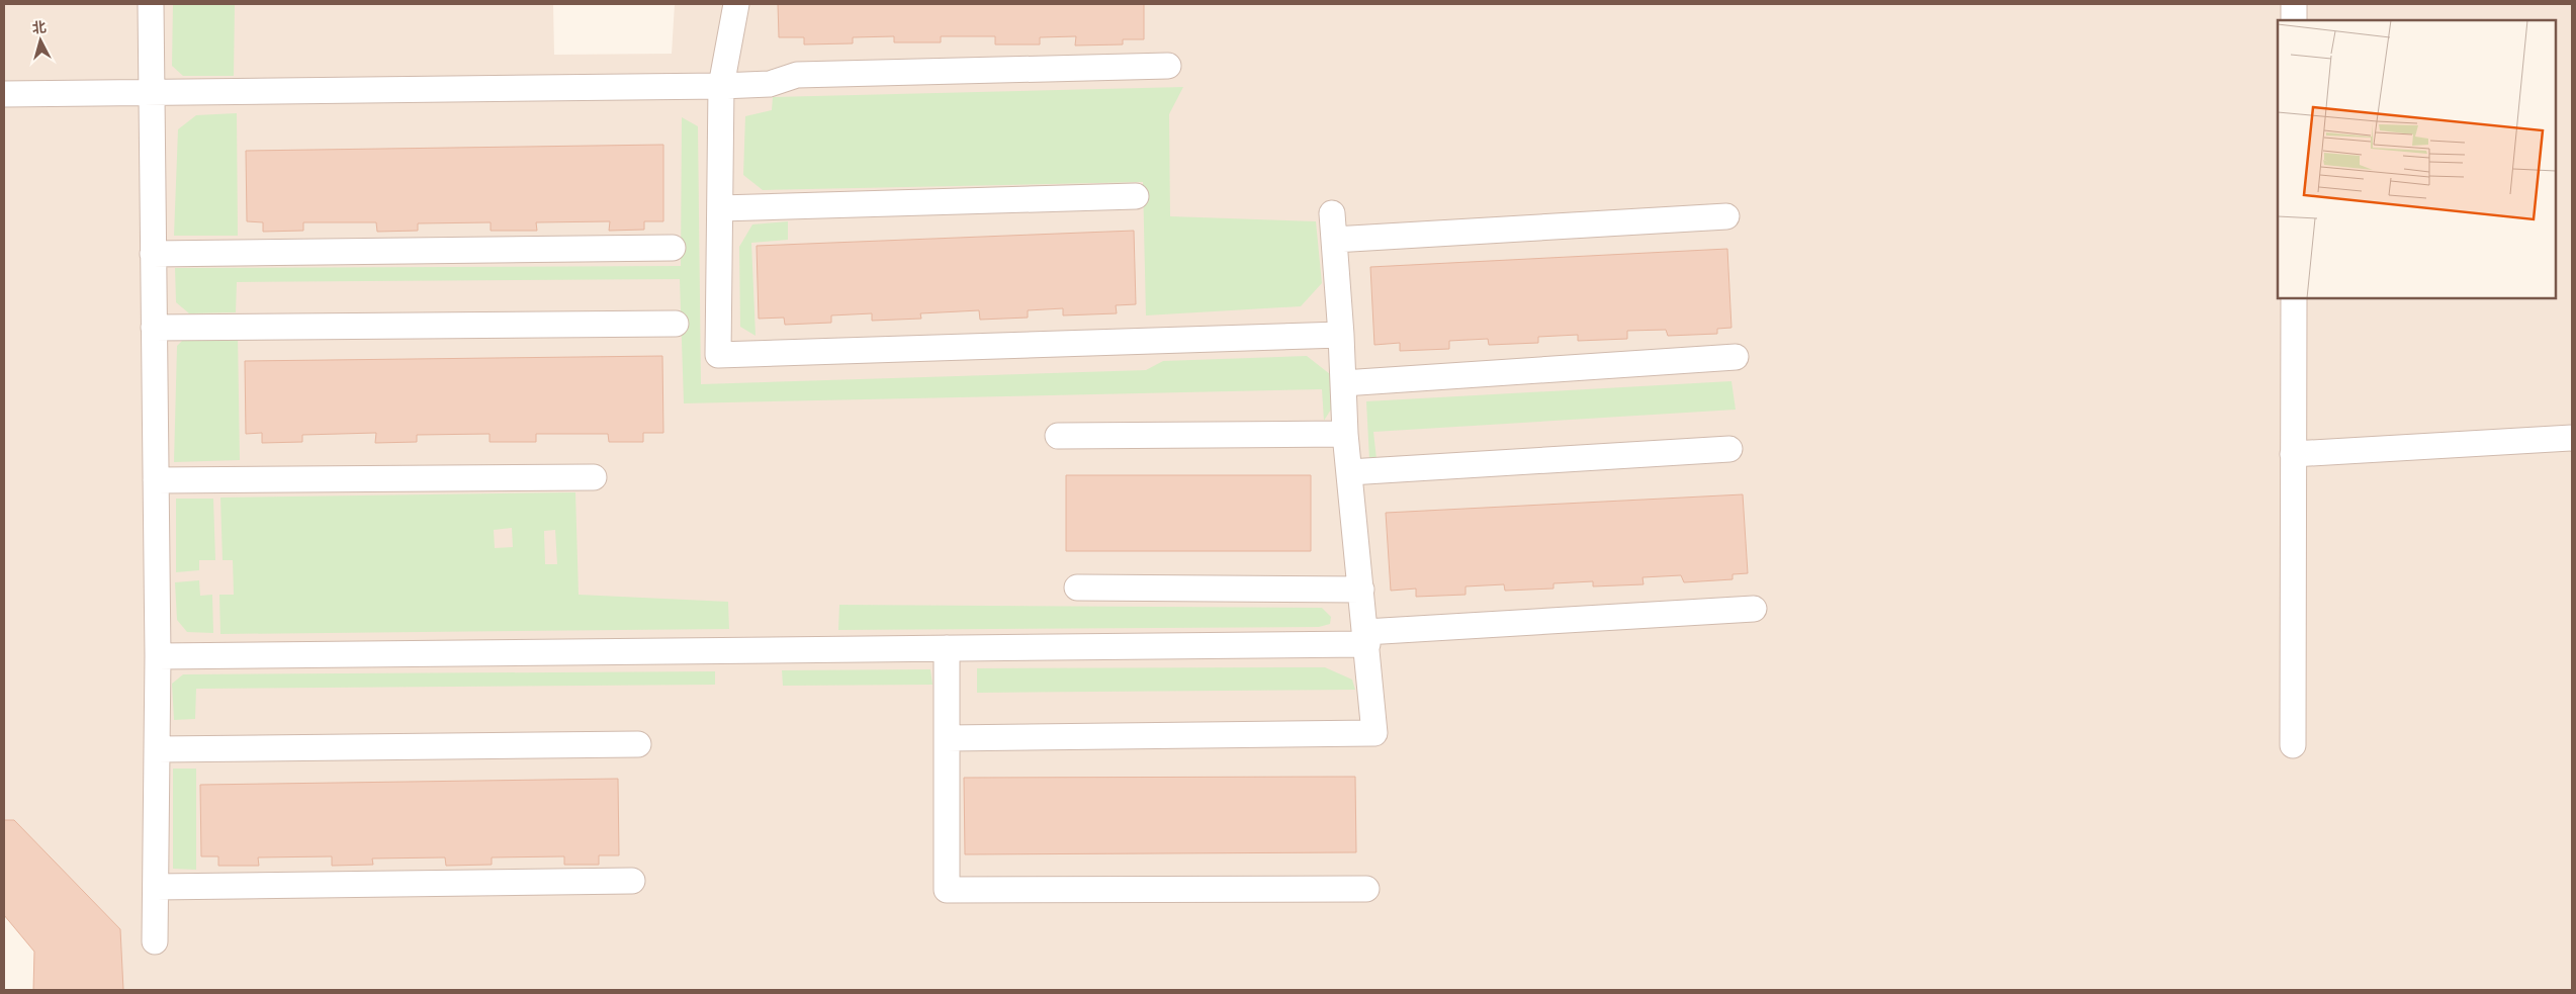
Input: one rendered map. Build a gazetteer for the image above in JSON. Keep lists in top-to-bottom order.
{
  "north": "top"
}
